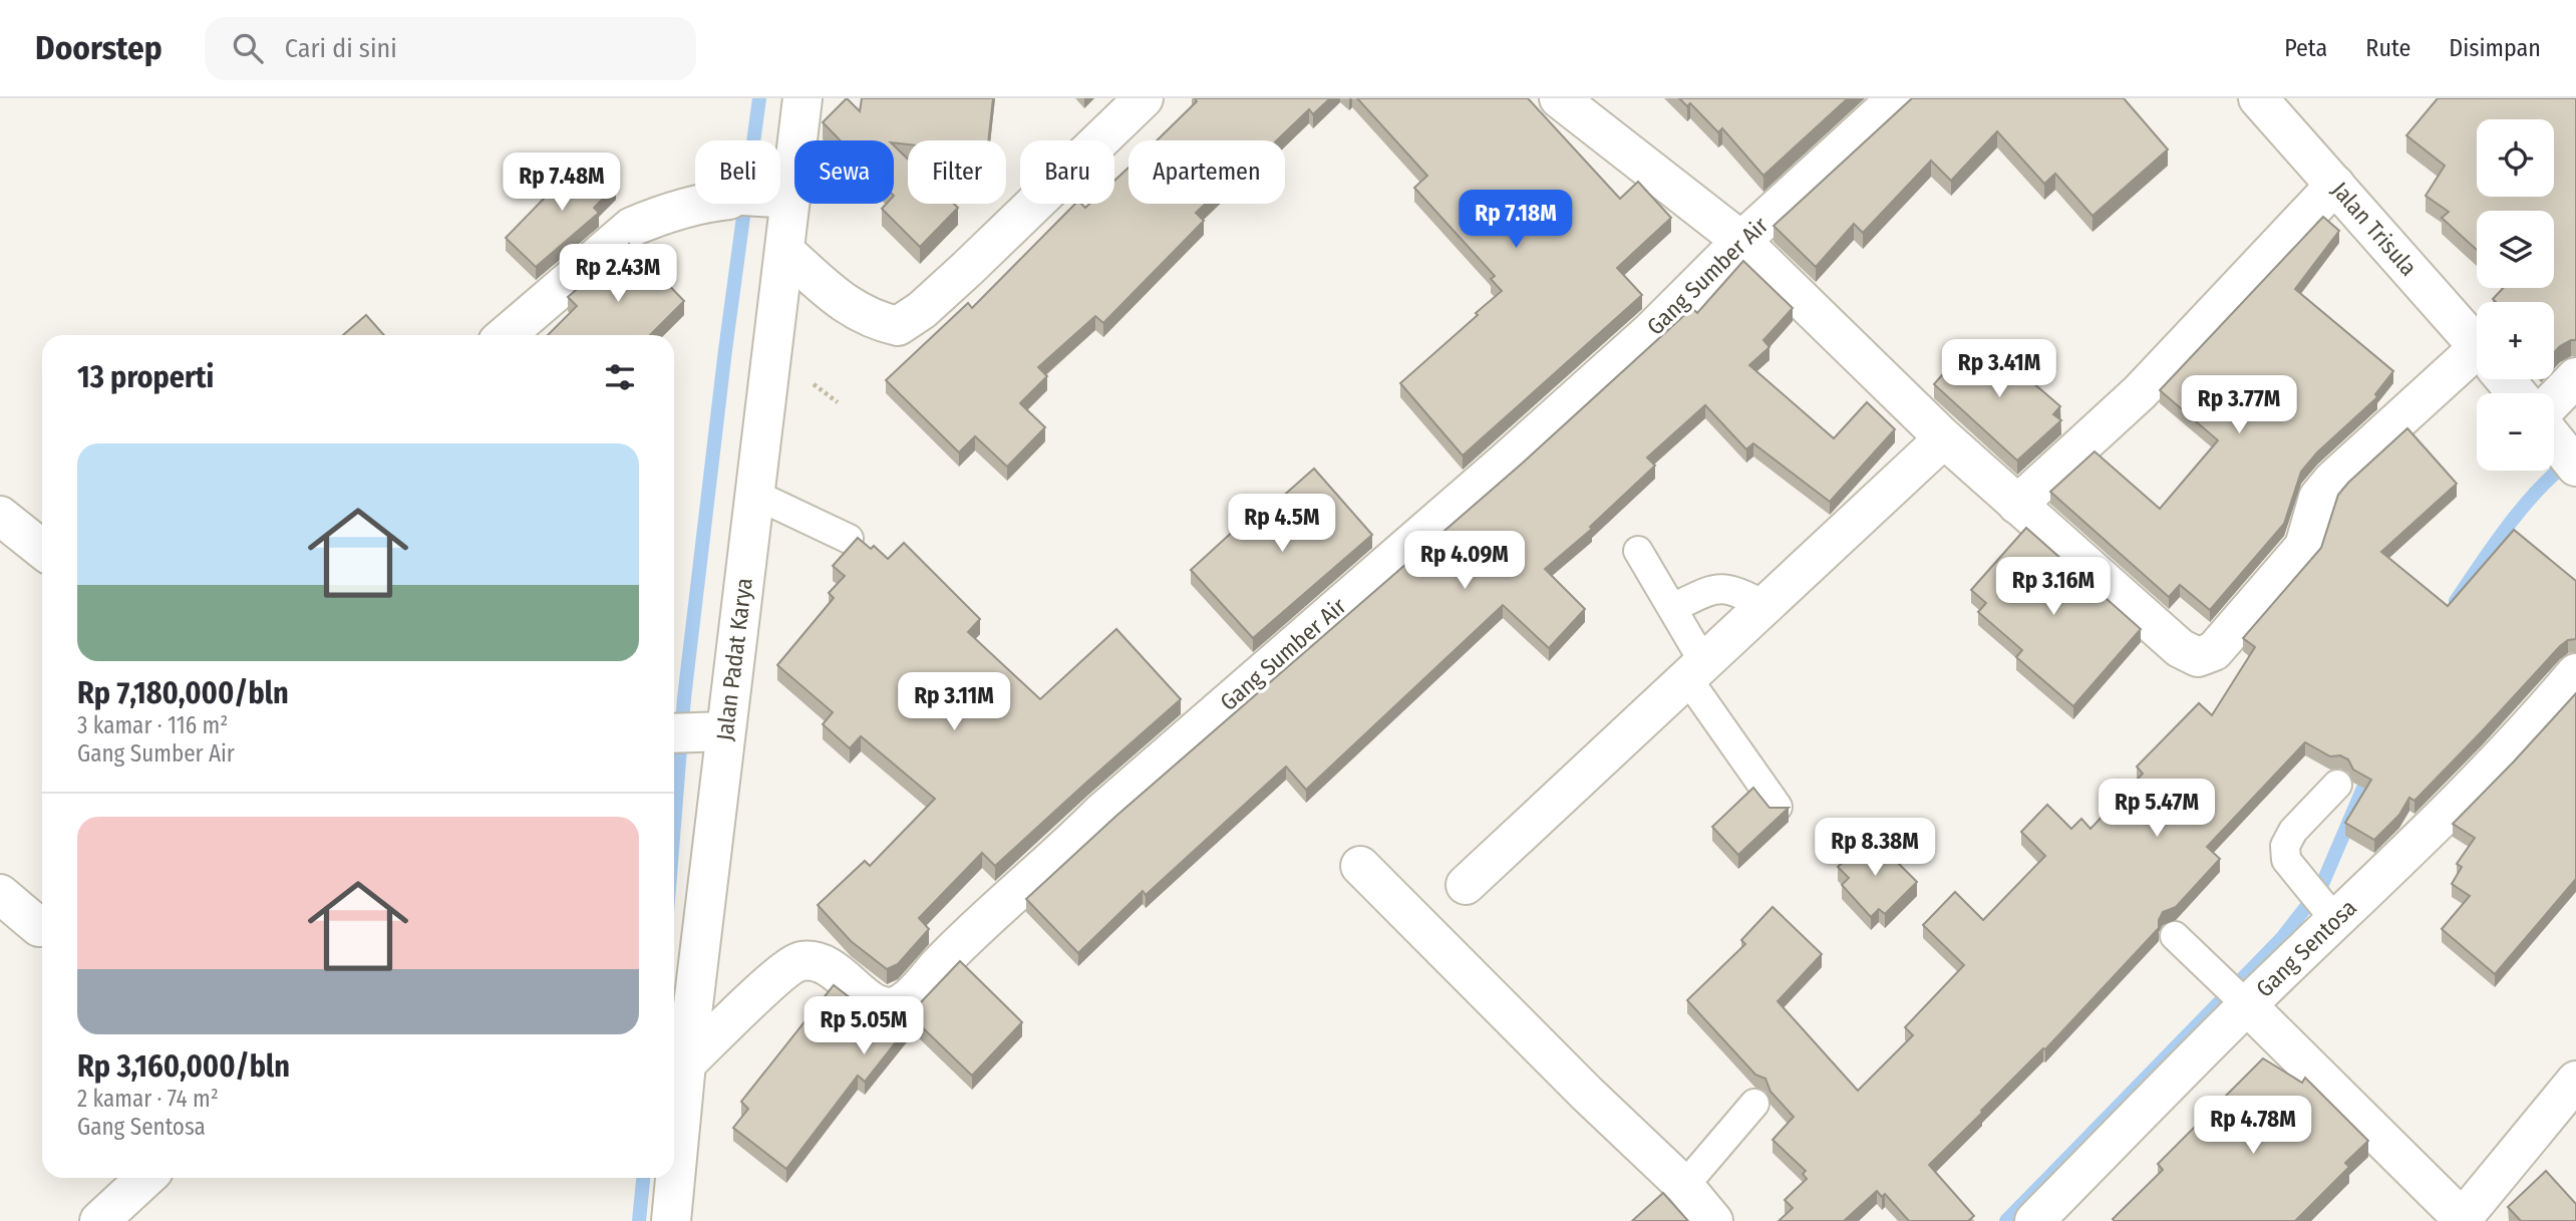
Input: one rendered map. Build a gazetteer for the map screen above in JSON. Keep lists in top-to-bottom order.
{
  "streets": {
    "street": [
      "Jalan Trisula",
      "Gang Sumber Air",
      "Jalan Padat Karya",
      "Gang Sentosa"
    ]
  },
  "crossings": [
    ["Gang Sumber Air", "Jalan Padat Karya"]
  ],
  "page": {
    "header": "Doorstep",
    "search": "Cari di sini",
    "nav": ["Peta", "Rute", "Disimpan"],
    "map_buttons": ["+", "−"],
    "chip": [
      "Beli",
      "Sewa",
      "Filter",
      "Baru",
      "Apartemen"
    ],
    "price": [
      "Rp 7.48M",
      "Rp 7.18M",
      "Rp 2.43M",
      "Rp 3.41M",
      "Rp 3.77M",
      "Rp 4.5M",
      "Rp 4.09M",
      "Rp 3.16M",
      "Rp 3.11M",
      "Rp 5.47M",
      "Rp 8.38M",
      "Rp 5.05M",
      "Rp 4.78M"
    ],
    "heading": "13 properti",
    "list": [
      {
        "name": "Rp 7,180,000/bln",
        "note": "3 kamar · 116 m² · Gang Sumber Air"
      },
      {
        "name": "Rp 3,160,000/bln",
        "note": "2 kamar · 74 m² · Gang Sentosa"
      }
    ]
  }
}
